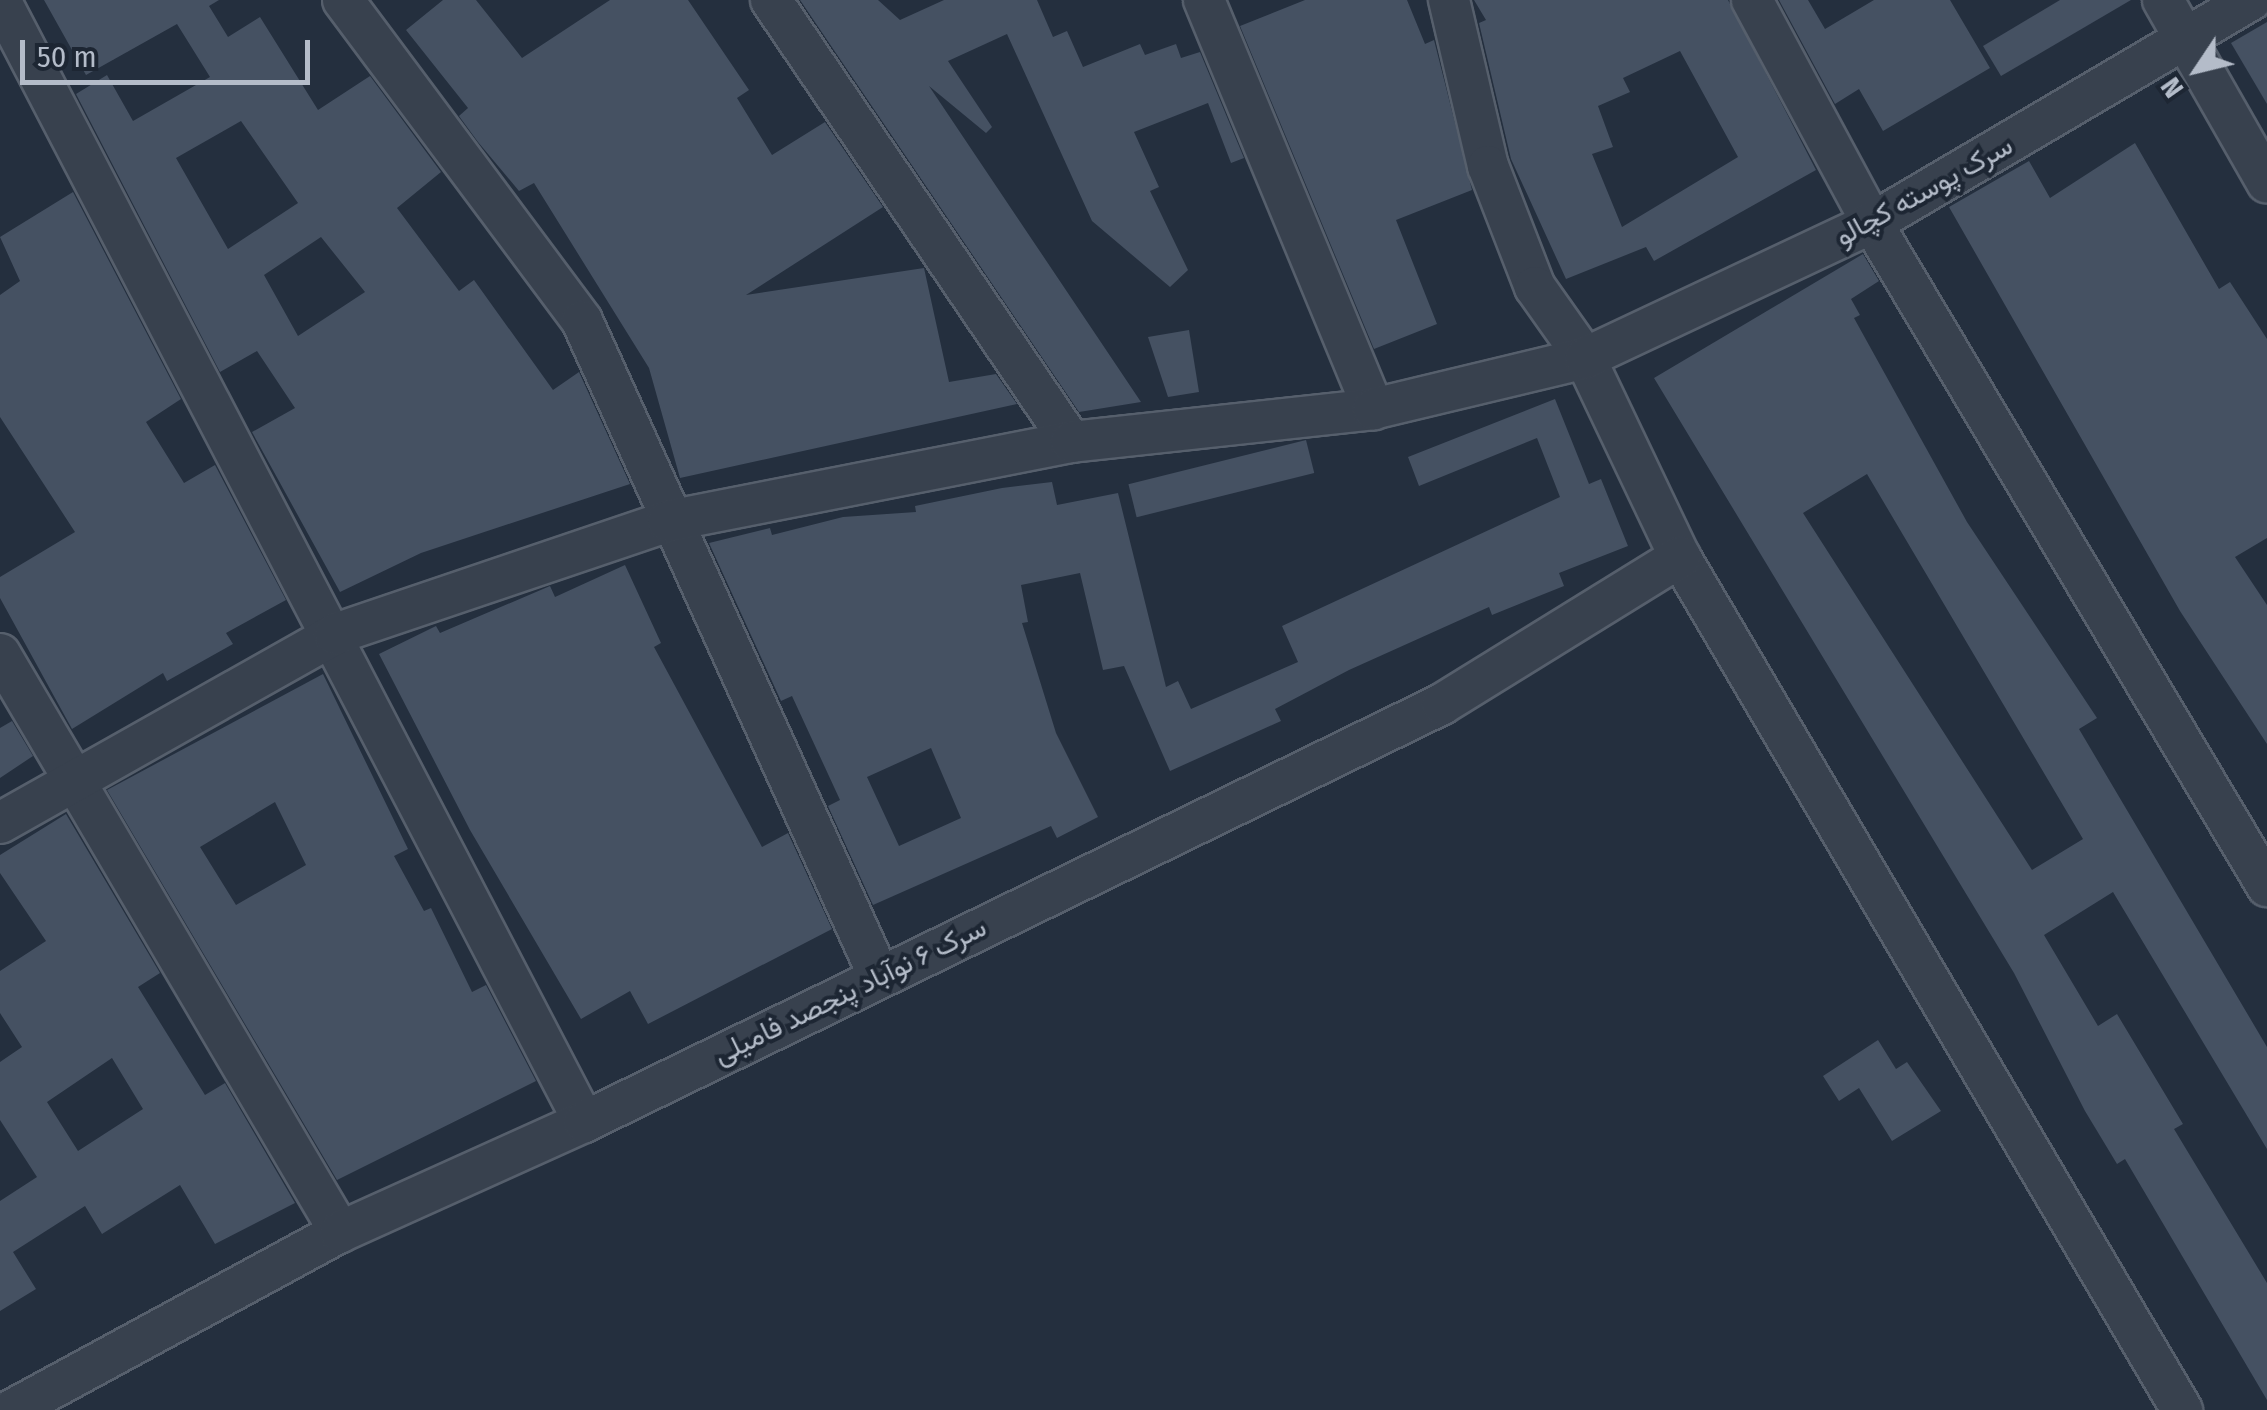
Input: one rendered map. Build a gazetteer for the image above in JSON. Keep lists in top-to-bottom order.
{
  "streets": {
    "street": ["سرک پوسته کچالو", "سرک ۶ نوآباد پنجصد فامیلی"]
  },
  "scale_bar": "50 m",
  "north": "bottom left"
}
